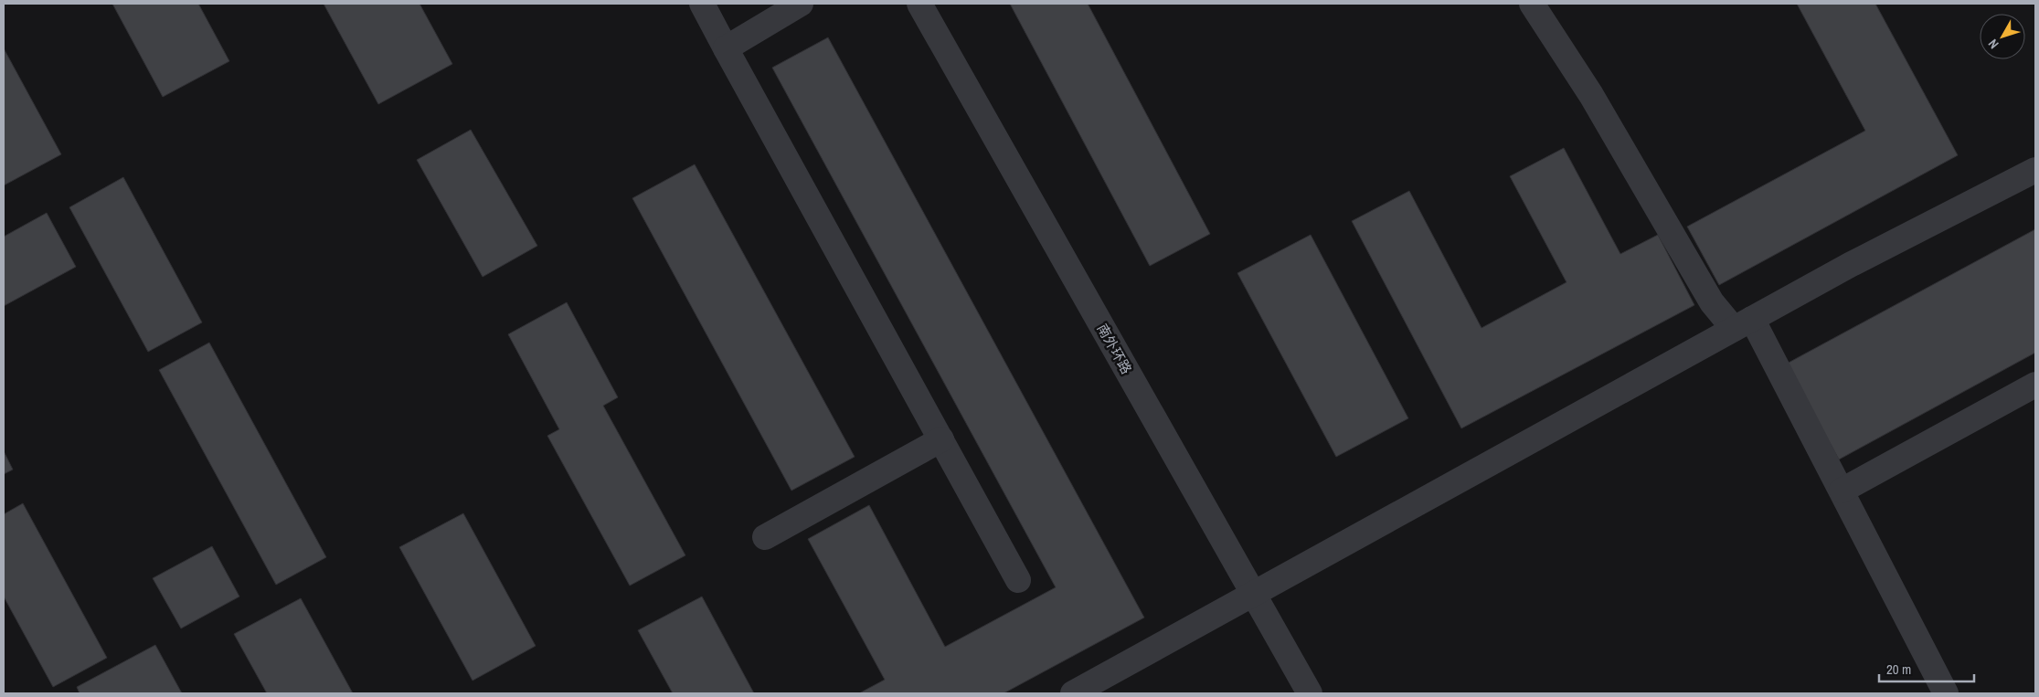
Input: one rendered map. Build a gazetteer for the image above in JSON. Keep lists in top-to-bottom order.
{
  "streets": {
    "street": ["南外环路"]
  },
  "scale_bar": "20 m",
  "north": "bottom left"
}
